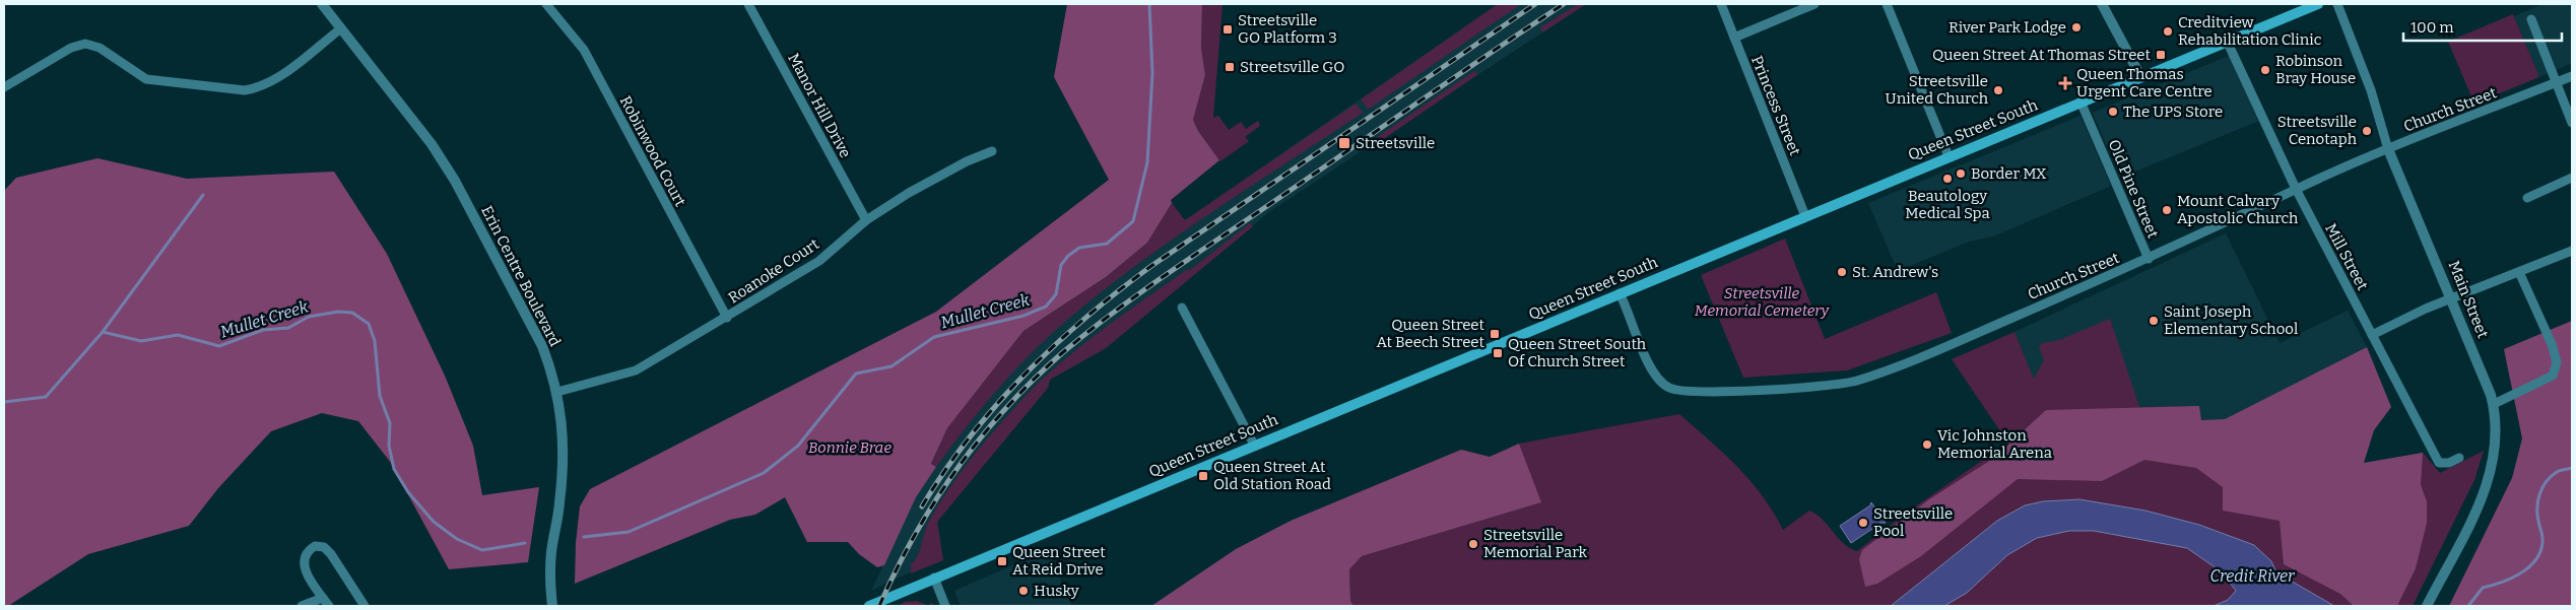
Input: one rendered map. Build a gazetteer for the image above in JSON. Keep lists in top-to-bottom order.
{
  "streets": {
    "main road": ["Queen Street South"],
    "street": [
      "Manor Hill Drive",
      "Princess Street",
      "Church Street",
      "Robinwood Court",
      "Old Pine Street",
      "Mill Street",
      "Roanoke Court",
      "Erin Centre Boulevard",
      "Main Street"
    ]
  },
  "crossings": [
    ["Manor Hill Drive", "Roanoke Court"],
    ["Princess Street", "Queen Street South"],
    ["Church Street", "Queen Street South"],
    ["Church Street", "Old Pine Street"],
    ["Church Street", "Mill Street"],
    ["Church Street", "Main Street"],
    ["Queen Street South", "Old Pine Street"],
    ["Queen Street South", "Mill Street"],
    ["Robinwood Court", "Roanoke Court"],
    ["Roanoke Court", "Erin Centre Boulevard"]
  ],
  "water": ["Mullet Creek", "Credit River"],
  "parks": ["Streetsville Memorial Cemetery", "Bonnie Brae"],
  "places": {
    "other": [
      "River Park Lodge",
      "Creditview Rehabilitation Clinic",
      "Robinson Bray House",
      "Streetsville United Church",
      "The UPS Store",
      "Streetsville Cenotaph",
      "Border MX",
      "Beautology Medical Spa",
      "Mount Calvary Apostolic Church",
      "St. Andrew's",
      "Saint Joseph Elementary School",
      "Vic Johnston Memorial Arena",
      "Streetsville Pool",
      "Streetsville Memorial Park",
      "Husky"
    ],
    "transit": [
      "Streetsville GO Platform 3",
      "Queen Street At Thomas Street",
      "Streetsville GO",
      "Streetsville",
      "Queen Street At Beech Street",
      "Queen Street South Of Church Street",
      "Queen Street At Old Station Road",
      "Queen Street At Reid Drive"
    ],
    "health": ["Queen Thomas Urgent Care Centre"]
  },
  "scale_bar": "100 m"
}
